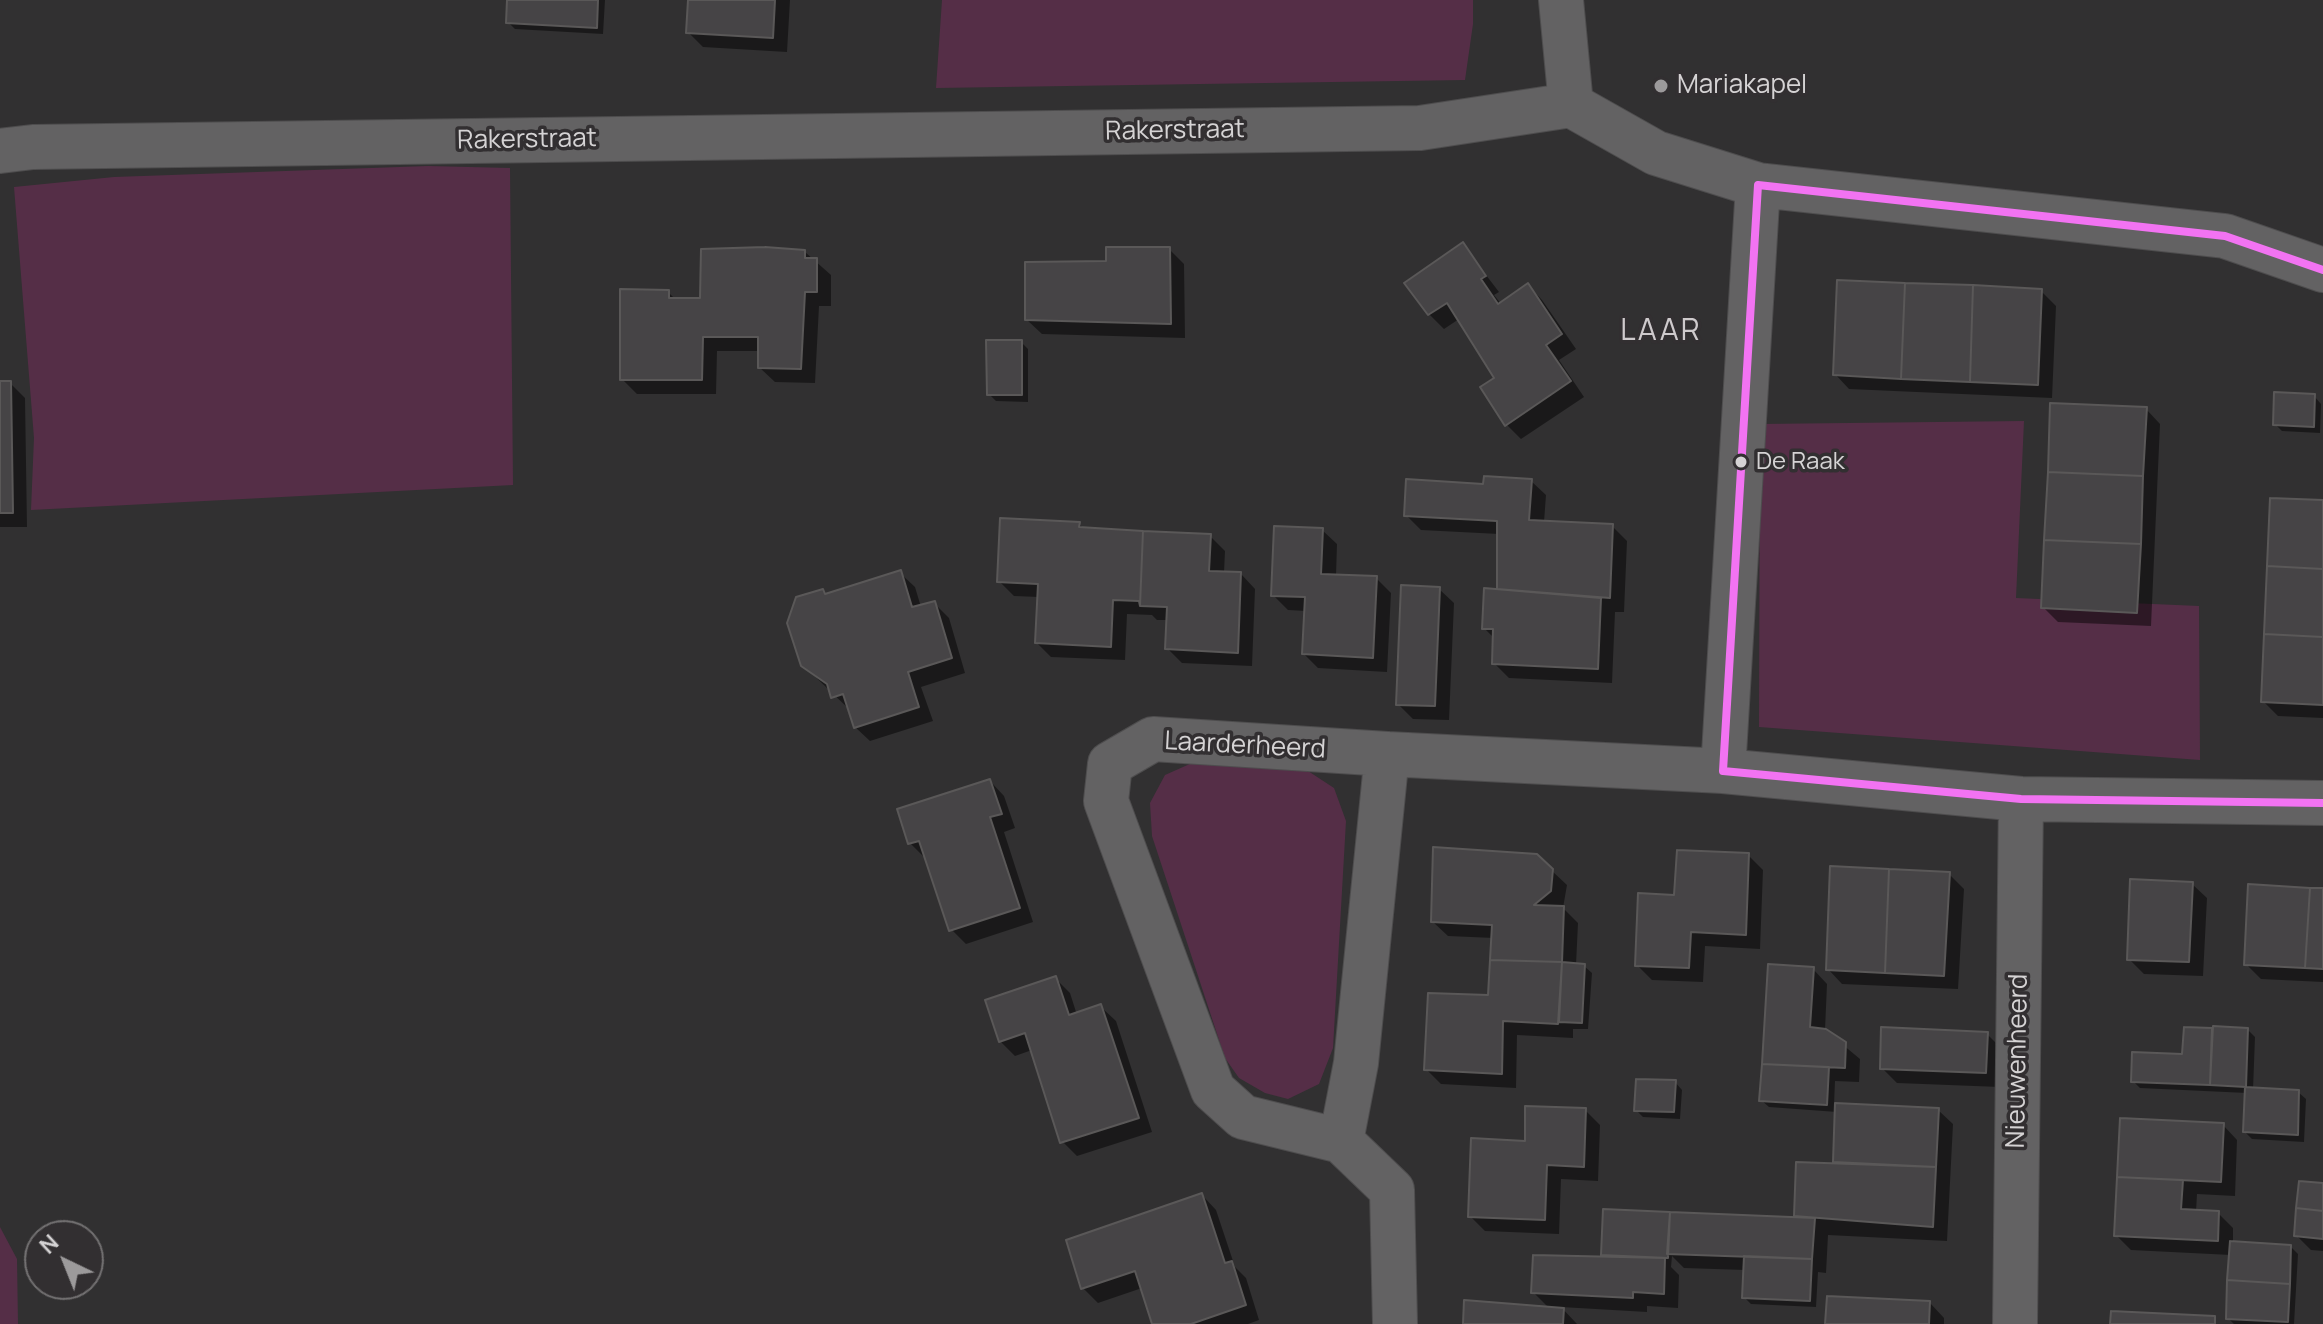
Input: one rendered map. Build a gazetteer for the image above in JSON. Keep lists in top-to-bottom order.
{
  "streets": {
    "street": ["Rakerstraat", "Laarderheerd", "Nieuwenheerd"]
  },
  "districts": ["LAAR"],
  "places": ["Mariakapel", "De Raak"],
  "north": "top left"
}
